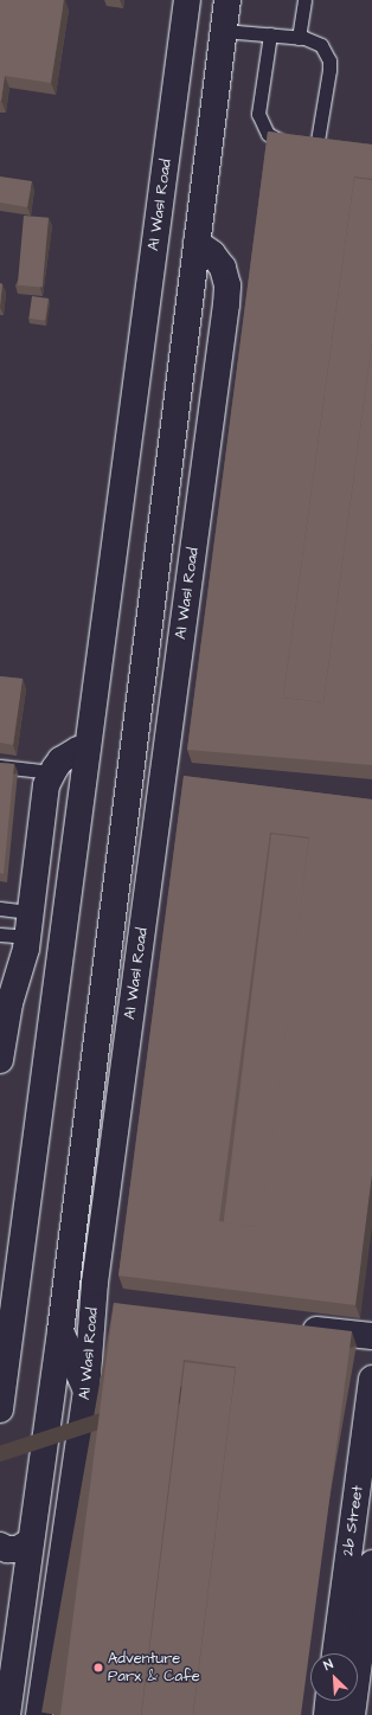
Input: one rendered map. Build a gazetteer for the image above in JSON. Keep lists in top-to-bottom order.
{
  "streets": {
    "main road": ["Al Wasl Road", "2b Street"]
  },
  "places": ["Adventure Parx & Cafe"],
  "north": "top left"
}
